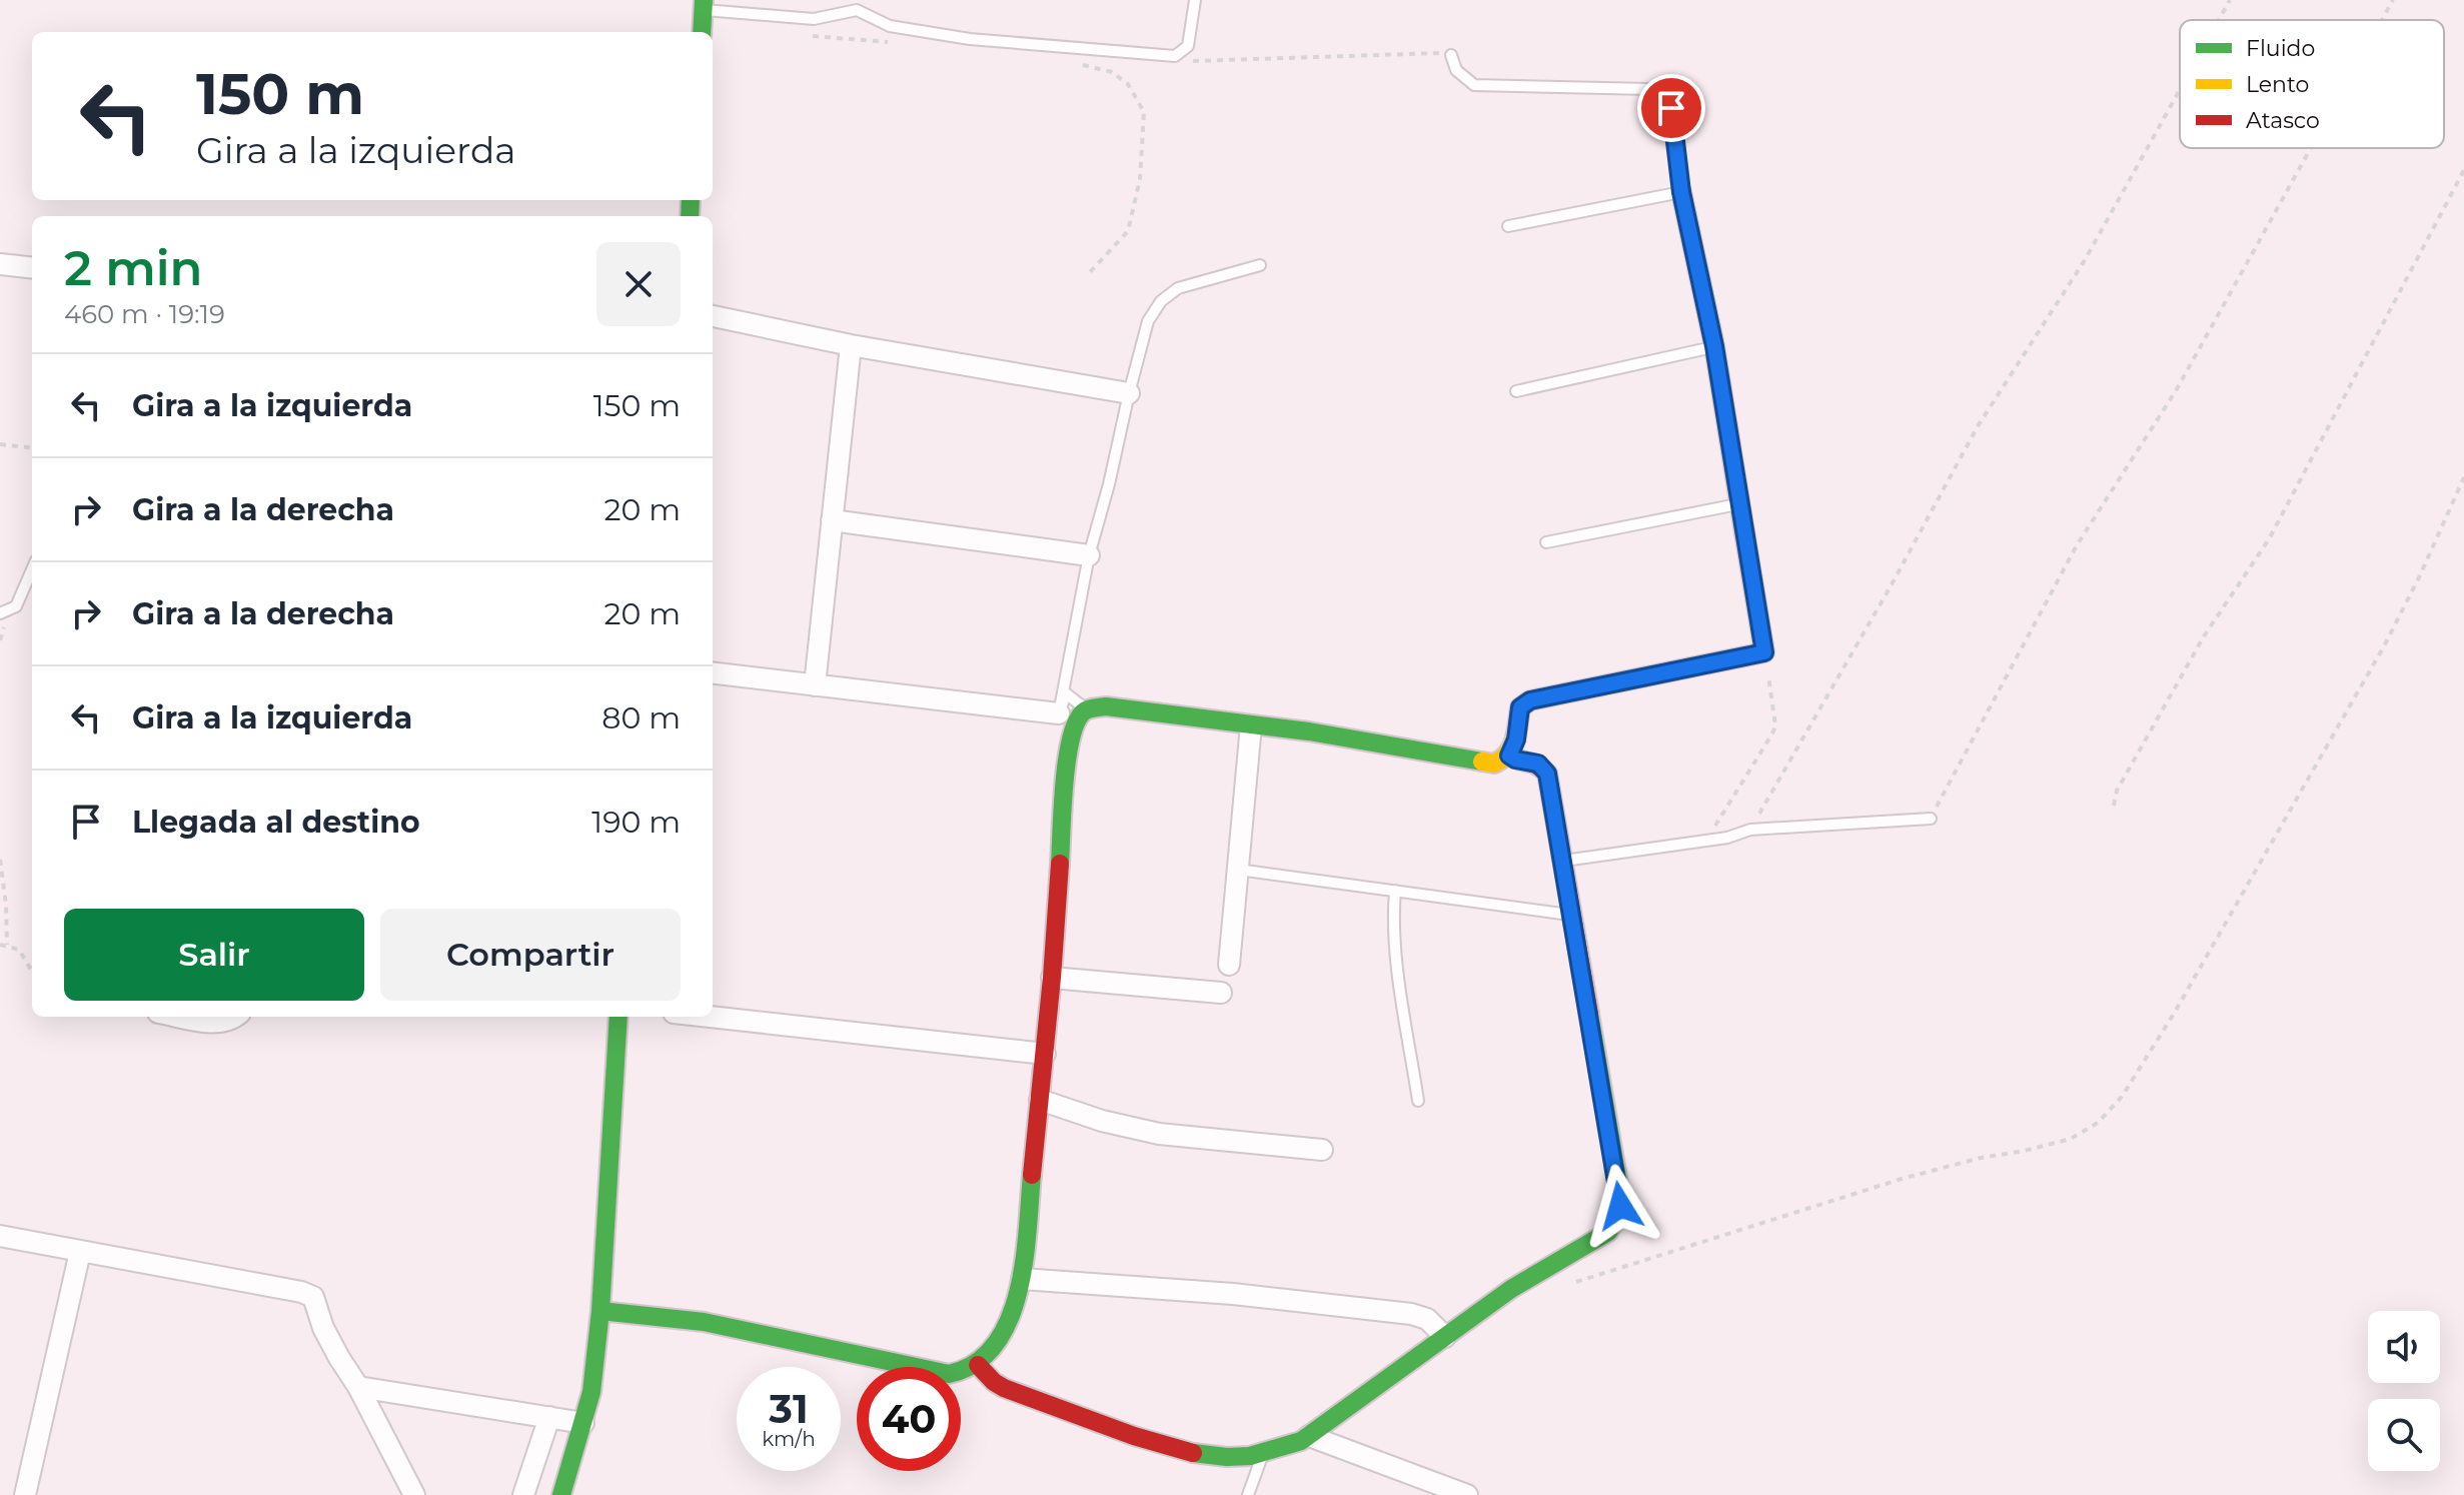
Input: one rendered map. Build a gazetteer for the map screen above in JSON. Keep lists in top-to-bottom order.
{
  "legend": ["Fluido", "Lento", "Atasco"],
  "page": {
    "turn": ["150 m", "Gira a la izquierda"],
    "heading": ["2 min", "460 m · 19:19"],
    "list": [
      {
        "name": "Gira a la izquierda",
        "value": "150 m"
      },
      {
        "name": "Gira a la derecha",
        "value": "20 m"
      },
      {
        "name": "Gira a la derecha",
        "value": "20 m"
      },
      {
        "name": "Gira a la izquierda",
        "value": "80 m"
      },
      {
        "name": "Llegada al destino",
        "value": "190 m"
      }
    ],
    "buttons": ["Salir", "Compartir"],
    "speed": "31 km/h",
    "limit": "40"
  }
}
